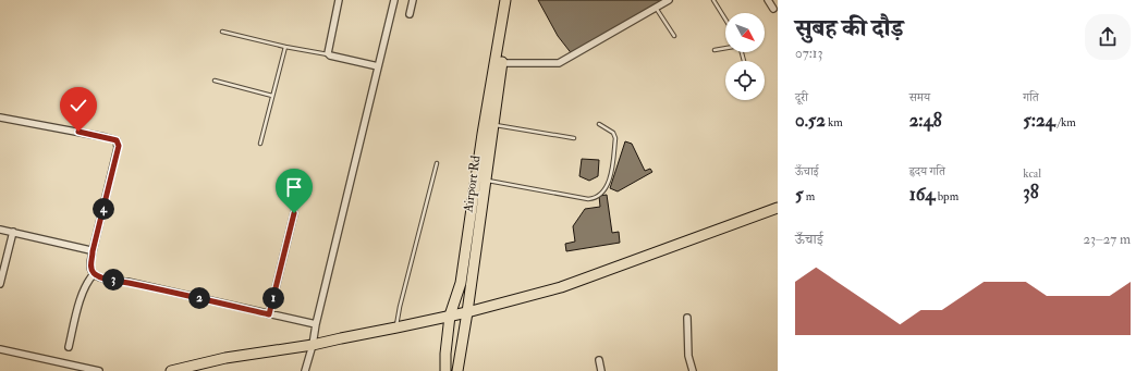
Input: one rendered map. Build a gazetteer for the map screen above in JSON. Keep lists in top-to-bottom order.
{
  "streets": {
    "main road": ["Airport Rd"]
  },
  "north": "bottom right",
  "page": {
    "heading": ["सुबह की दौड़", "07:13"],
    "stats": [
      ["दूरी", "0.52 km"],
      ["समय", "2:48"],
      ["गति", "5:24 /km"],
      ["ऊँचाई", "5 m"],
      ["हृदय गति", "164 bpm"],
      ["kcal", "38"]
    ],
    "pins": [
      "4",
      "3",
      "1",
      "2"
    ],
    "chart": ["ऊँचाई", "23–27 m"]
  }
}
